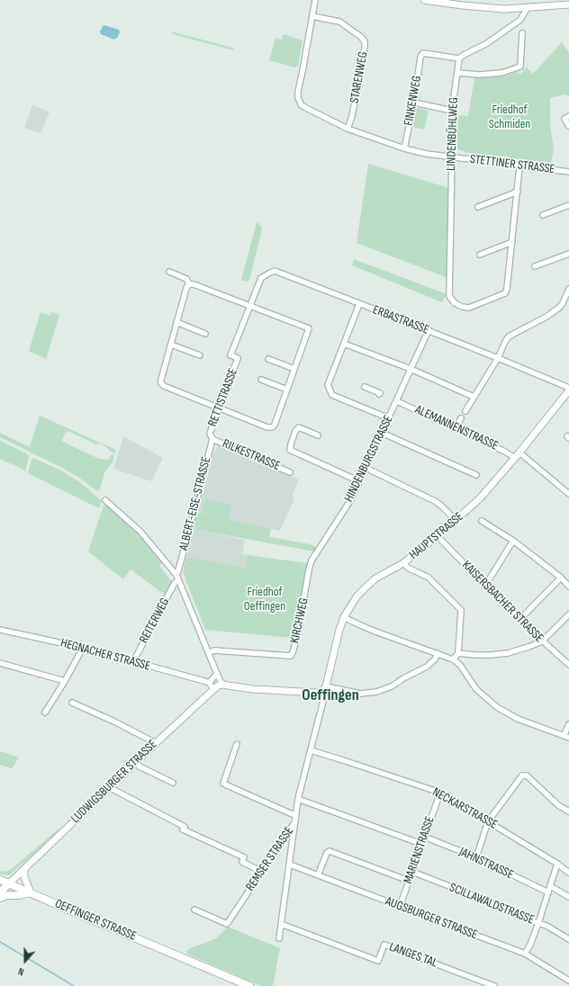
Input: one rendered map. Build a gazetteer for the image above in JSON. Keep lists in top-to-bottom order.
{
  "streets": {
    "main road": ["OEFFINGER STRASSE"],
    "street": [
      "STARENWEG",
      "FINKENWEG",
      "LINDENBÜHLWEG",
      "STETTINER STRASSE",
      "ERBASTRASSE",
      "RETTISTRASSE",
      "ALEMANNENSTRASSE",
      "RILKESTRASSE",
      "HINDENBURGSTRASSE",
      "ALBERT-EISE-STRASSE",
      "HAUPTSTRASSE",
      "KAISERSBACHER STRASSE",
      "REITERWEG",
      "KIRCHWEG",
      "HEGNACHER STRASSE",
      "LUDWIGSBURGER STRASSE",
      "NECKARSTRASSE",
      "MARIENSTRASSE",
      "REMSER STRASSE",
      "JAHNSTRASSE",
      "SCILLAWALDSTRASSE",
      "AUGSBURGER STRASSE",
      "LANGES TAL"
    ]
  },
  "crossings": [
    ["STARENWEG", "STETTINER STRASSE"],
    ["FINKENWEG", "LINDENBÜHLWEG"],
    ["FINKENWEG", "STETTINER STRASSE"],
    ["LINDENBÜHLWEG", "STETTINER STRASSE"],
    ["ERBASTRASSE", "RETTISTRASSE"],
    ["ERBASTRASSE", "HINDENBURGSTRASSE"],
    ["ERBASTRASSE", "HAUPTSTRASSE"],
    ["RETTISTRASSE", "RILKESTRASSE"],
    ["RETTISTRASSE", "ALBERT-EISE-STRASSE"],
    ["ALEMANNENSTRASSE", "HINDENBURGSTRASSE"],
    ["ALEMANNENSTRASSE", "HAUPTSTRASSE"],
    ["RILKESTRASSE", "ALBERT-EISE-STRASSE"],
    ["HINDENBURGSTRASSE", "KIRCHWEG"],
    ["HAUPTSTRASSE", "KAISERSBACHER STRASSE"],
    ["HAUPTSTRASSE", "REMSER STRASSE"],
    ["REITERWEG", "HEGNACHER STRASSE"],
    ["HEGNACHER STRASSE", "LUDWIGSBURGER STRASSE"],
    ["LUDWIGSBURGER STRASSE", "OEFFINGER STRASSE"],
    ["NECKARSTRASSE", "MARIENSTRASSE"],
    ["NECKARSTRASSE", "REMSER STRASSE"],
    ["MARIENSTRASSE", "JAHNSTRASSE"],
    ["MARIENSTRASSE", "SCILLAWALDSTRASSE"],
    ["MARIENSTRASSE", "AUGSBURGER STRASSE"]
  ],
  "districts": ["Oeffingen"],
  "parks": ["Friedhof Schmiden", "Friedhof Oeffingen"],
  "north": "bottom"
}
